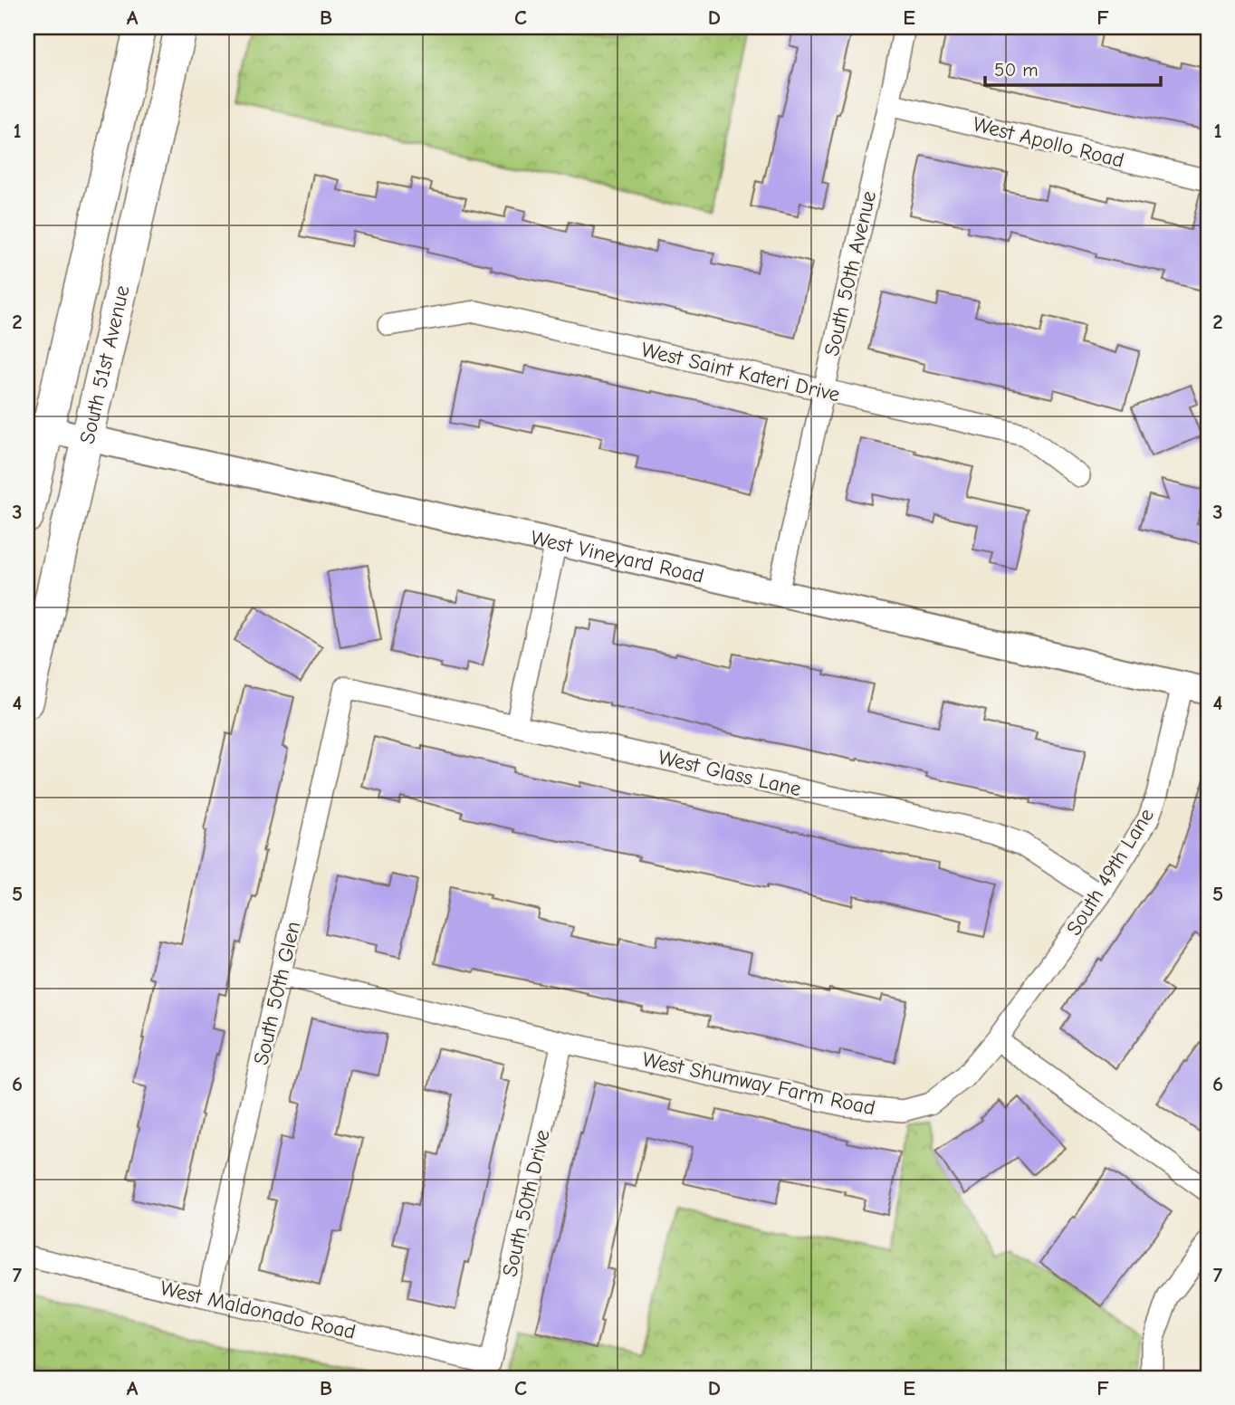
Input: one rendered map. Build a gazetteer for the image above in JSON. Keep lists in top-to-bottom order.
{
  "streets": {
    "main road": ["South 51st Avenue"],
    "street": [
      "West Apollo Road",
      "South 50th Avenue",
      "West Saint Kateri Drive",
      "West Vineyard Road",
      "West Glass Lane",
      "South 49th Lane",
      "South 50th Glen",
      "West Shumway Farm Road",
      "South 50th Drive",
      "West Maldonado Road"
    ]
  },
  "crossings": [
    ["West Apollo Road", "South 50th Avenue"],
    ["South 50th Avenue", "West Saint Kateri Drive"],
    ["South 50th Avenue", "West Vineyard Road"],
    ["South 51st Avenue", "West Vineyard Road"],
    ["West Vineyard Road", "South 49th Lane"],
    ["West Glass Lane", "South 49th Lane"],
    ["West Glass Lane", "South 50th Glen"],
    ["South 49th Lane", "West Shumway Farm Road"],
    ["South 50th Glen", "West Shumway Farm Road"],
    ["South 50th Glen", "West Maldonado Road"],
    ["West Shumway Farm Road", "South 50th Drive"],
    ["South 50th Drive", "West Maldonado Road"]
  ],
  "scale_bar": "50 m",
  "grid": {
    "columns": [
      "A",
      "B",
      "C",
      "D",
      "E",
      "F"
    ],
    "rows": [
      "1",
      "2",
      "3",
      "4",
      "5",
      "6",
      "7"
    ]
  }
}
